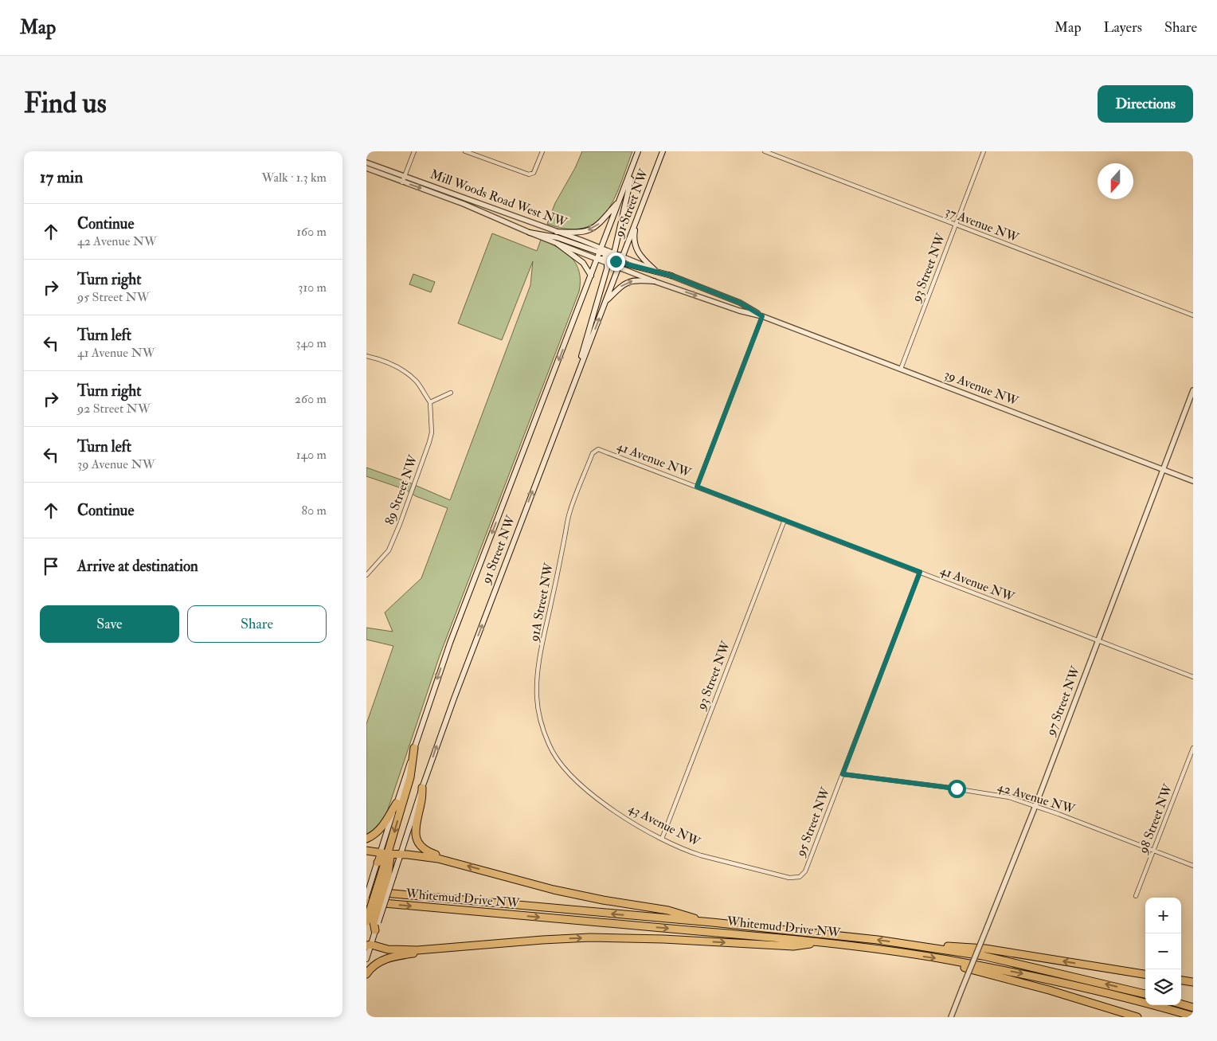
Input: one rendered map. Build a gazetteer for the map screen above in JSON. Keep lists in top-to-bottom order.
{
  "streets": {
    "highway": ["Whitemud Drive NW"],
    "main road": ["91 Street NW"],
    "street": [
      "Mill Woods Road West NW",
      "37 Avenue NW",
      "93 Street NW",
      "39 Avenue NW",
      "41 Avenue NW",
      "89 Street NW",
      "91A Street NW",
      "97 Street NW",
      "42 Avenue NW",
      "98 Street NW",
      "95 Street NW",
      "43 Avenue NW"
    ]
  },
  "crossings": [
    ["Mill Woods Road West NW", "91 Street NW"],
    ["91 Street NW", "39 Avenue NW"],
    ["37 Avenue NW", "93 Street NW"],
    ["93 Street NW", "39 Avenue NW"],
    ["93 Street NW", "41 Avenue NW"],
    ["93 Street NW", "43 Avenue NW"],
    ["39 Avenue NW", "97 Street NW"],
    ["41 Avenue NW", "91A Street NW"],
    ["41 Avenue NW", "97 Street NW"],
    ["41 Avenue NW", "95 Street NW"],
    ["91A Street NW", "43 Avenue NW"],
    ["97 Street NW", "42 Avenue NW"],
    ["42 Avenue NW", "98 Street NW"],
    ["42 Avenue NW", "95 Street NW"],
    ["95 Street NW", "43 Avenue NW"]
  ],
  "north": "bottom",
  "page": {
    "header": "Map",
    "nav": ["Map", "Layers", "Share"],
    "buttons": [
      "Directions",
      ["Save", "Share"]
    ],
    "title": "Find us",
    "heading": ["17 min", "Walk · 1.3 km"],
    "list": [
      ["Continue", "42 Avenue NW", "160 m"],
      ["Turn right", "95 Street NW", "310 m"],
      ["Turn left", "41 Avenue NW", "340 m"],
      ["Turn right", "92 Street NW", "260 m"],
      ["Turn left", "39 Avenue NW", "140 m"],
      ["Continue", "80 m"],
      "Arrive at destination"
    ],
    "map_buttons": ["+", "−"]
  }
}
